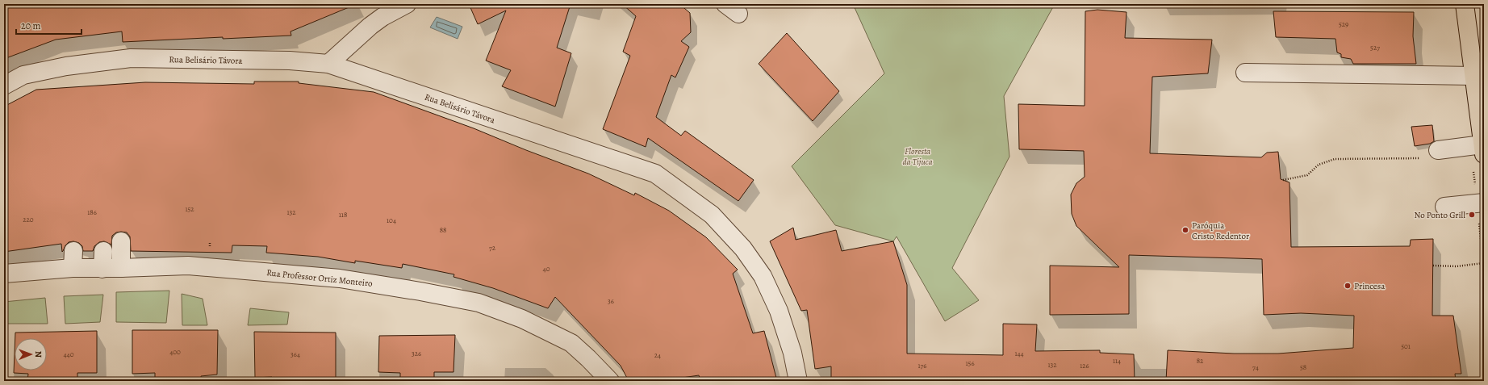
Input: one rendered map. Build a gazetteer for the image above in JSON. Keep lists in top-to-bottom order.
{
  "streets": {
    "street": ["Rua Belisário Távora", "Rua Professor Ortiz Monteiro"]
  },
  "parks": ["Floresta da Tijuca"],
  "places": ["No Ponto Grill", "Paróquia Cristo Redentor", "Princesa"],
  "house_numbers": [
    "529",
    "527",
    "152",
    "186",
    "132",
    "118",
    "220",
    "104",
    "88",
    "72",
    "40",
    "36",
    "501",
    "400",
    "326",
    "144",
    "440",
    "364",
    "24",
    "114",
    "82",
    "156",
    "132",
    "176",
    "126",
    "74",
    "58"
  ],
  "scale_bar": "20 m",
  "north": "right"
}
